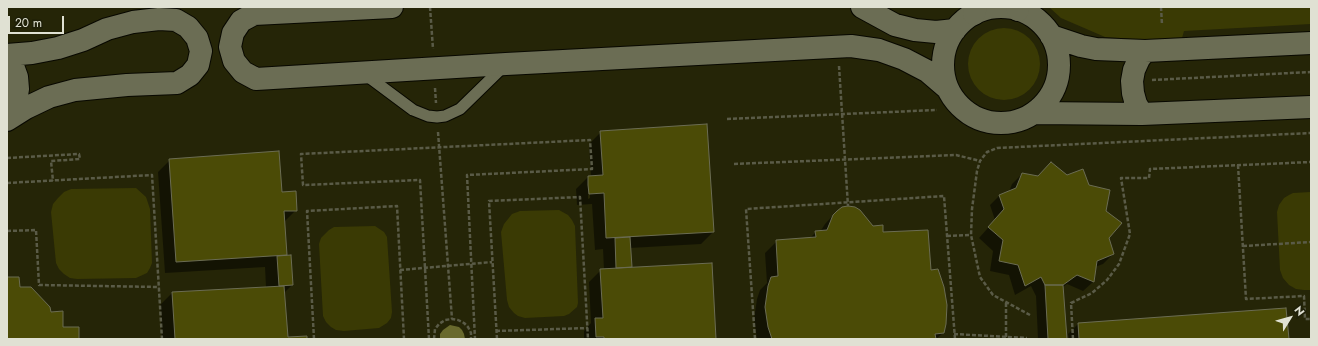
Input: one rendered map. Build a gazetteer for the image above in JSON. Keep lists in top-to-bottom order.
{
  "scale_bar": "20 m",
  "north": "top right"
}
